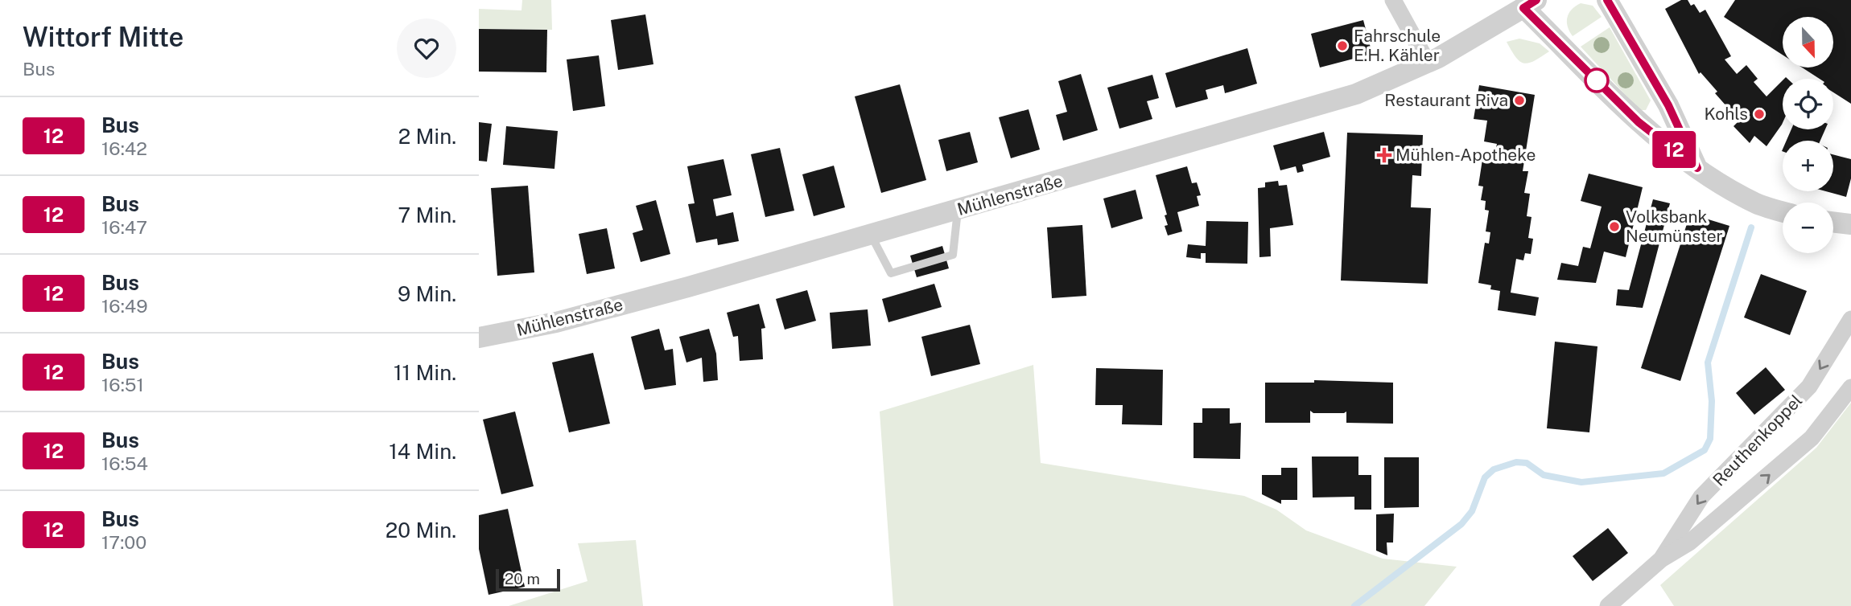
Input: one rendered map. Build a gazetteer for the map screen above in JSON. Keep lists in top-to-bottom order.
{
  "streets": {
    "street": ["Mühlenstraße", "Reuthenkoppel"]
  },
  "places": {
    "other": [
      "Fahrschule E.H. Kähler",
      "Restaurant Riva",
      "Kohls",
      "Volksbank Neumünster"
    ],
    "health": ["Mühlen-Apotheke"]
  },
  "lines": ["bus line 12"],
  "scale_bar": "20 m",
  "north": "bottom",
  "page": {
    "heading": ["Wittorf Mitte", "Bus"],
    "on_map": "12",
    "map_buttons": ["+", "−"],
    "list": [
      {
        "mark": "12",
        "name": "Bus",
        "note": "16:42",
        "value": "2 Min."
      },
      {
        "mark": "12",
        "name": "Bus",
        "note": "16:47",
        "value": "7 Min."
      },
      {
        "mark": "12",
        "name": "Bus",
        "note": "16:49",
        "value": "9 Min."
      },
      {
        "mark": "12",
        "name": "Bus",
        "note": "16:51",
        "value": "11 Min."
      },
      {
        "mark": "12",
        "name": "Bus",
        "note": "16:54",
        "value": "14 Min."
      },
      {
        "mark": "12",
        "name": "Bus",
        "note": "17:00",
        "value": "20 Min."
      }
    ],
    "scale": "20 m"
  }
}
